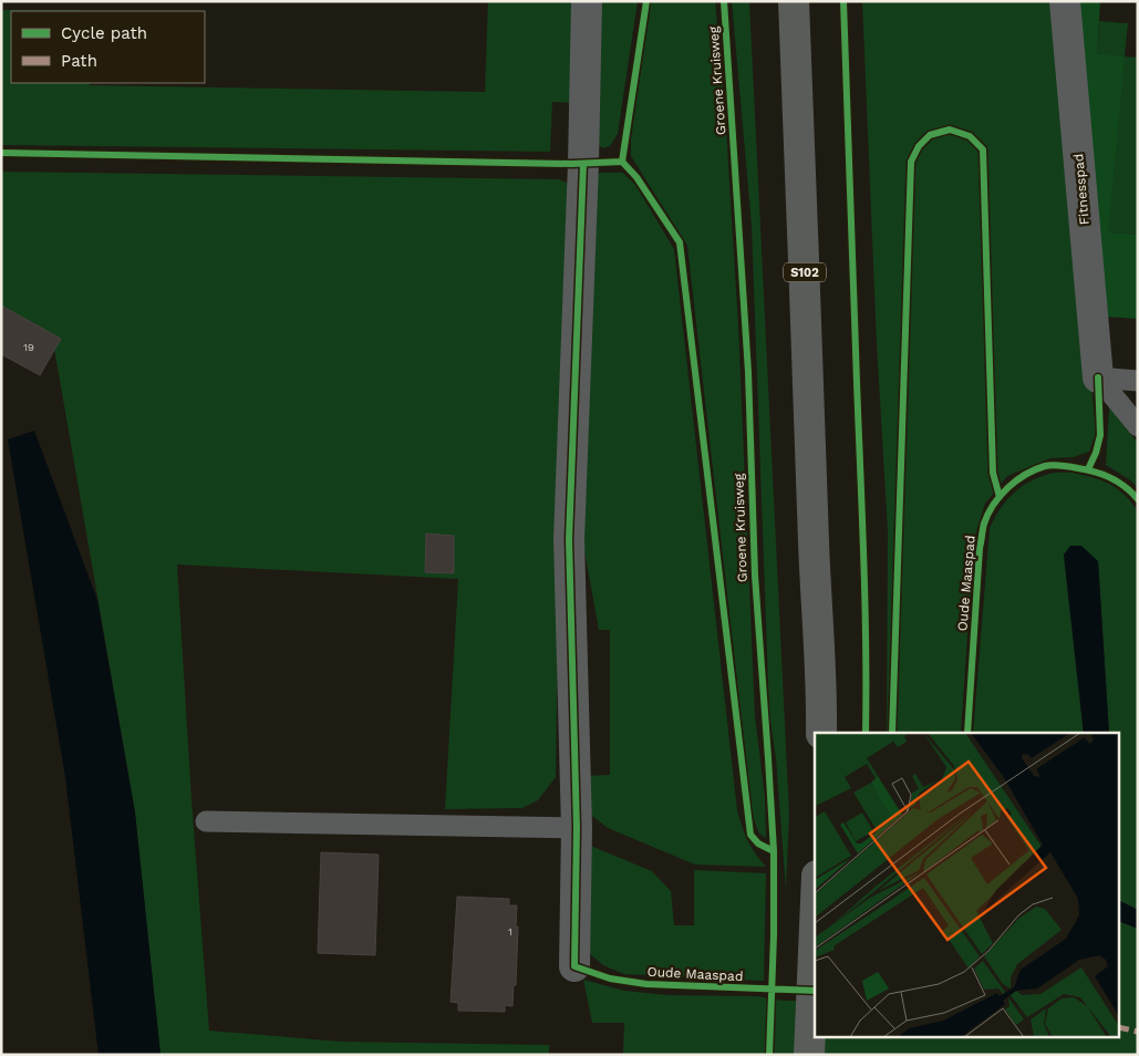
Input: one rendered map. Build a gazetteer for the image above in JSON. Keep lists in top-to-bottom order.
{
  "streets": {
    "main road": ["S102"],
    "street": ["Fitnesspad"],
    "cycle path": ["Groene Kruisweg", "Oude Maaspad"]
  },
  "house_numbers": ["19", "1"],
  "legend": ["Cycle path", "Path"]
}
